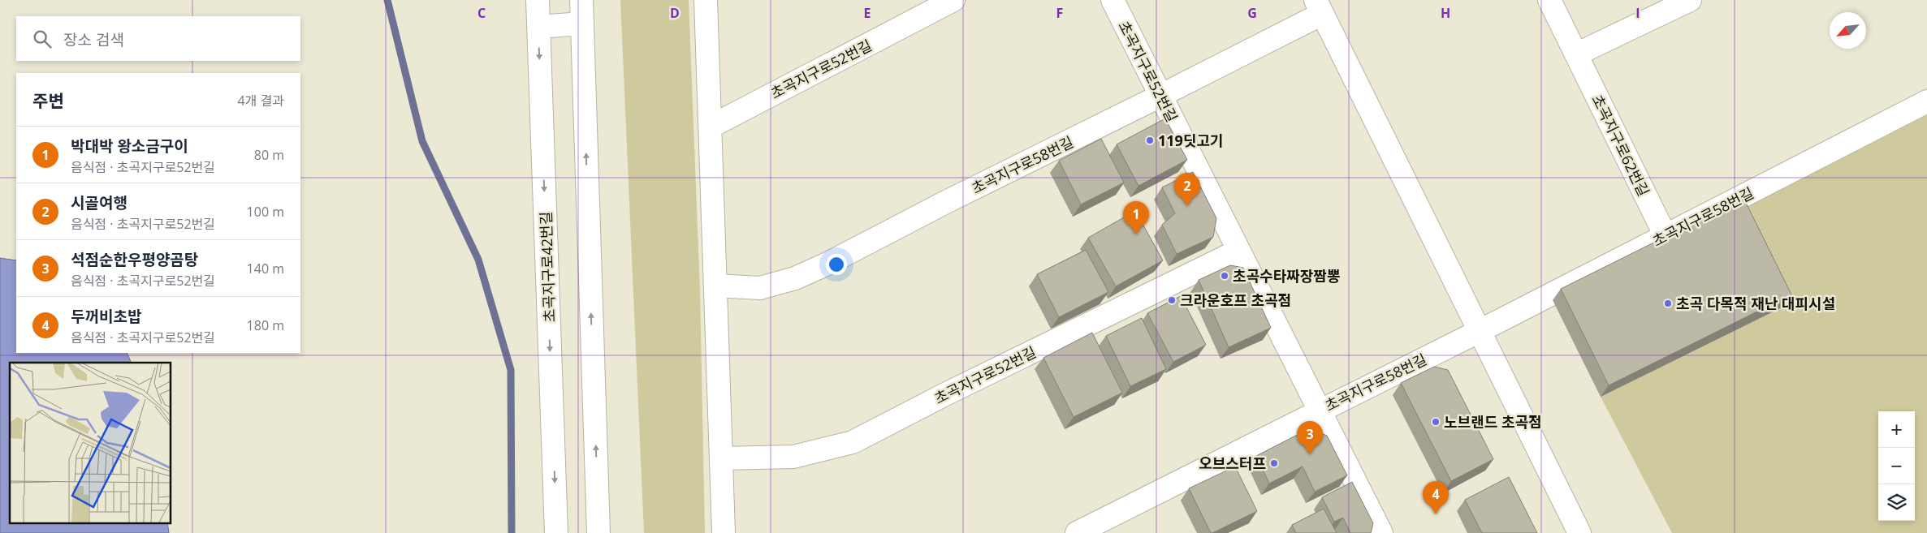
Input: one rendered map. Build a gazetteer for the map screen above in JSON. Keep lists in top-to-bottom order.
{
  "streets": {
    "street": [
      "초곡지구로52번길",
      "초곡지구로62번길",
      "초곡지구로58번길",
      "초곡지구로42번길"
    ]
  },
  "crossings": [
    ["초곡지구로52번길", "초곡지구로58번길"],
    ["초곡지구로62번길", "초곡지구로58번길"]
  ],
  "places": [
    "119딧고기",
    "초곡수타짜장짬뽕",
    "크라운호프 초곡점",
    "초곡 다목적 재난 대피시설",
    "노브랜드 초곡점",
    "오브스터프"
  ],
  "north": "bottom left",
  "page": {
    "search": "장소 검색",
    "heading": ["주변", "4개 결과"],
    "list": [
      {
        "mark": "1",
        "name": "박대박 왕소금구이",
        "note": "음식점 · 초곡지구로52번길",
        "value": "80 m"
      },
      {
        "mark": "2",
        "name": "시골여행",
        "note": "음식점 · 초곡지구로52번길",
        "value": "100 m"
      },
      {
        "mark": "3",
        "name": "석점순한우평양곰탕",
        "note": "음식점 · 초곡지구로52번길",
        "value": "140 m"
      },
      {
        "mark": "4",
        "name": "두꺼비초밥",
        "note": "음식점 · 초곡지구로52번길",
        "value": "180 m"
      }
    ],
    "pins": [
      "2",
      "1",
      "3",
      "4"
    ],
    "map_buttons": ["+", "−"]
  },
  "grid": {
    "columns": [
      "C",
      "D",
      "E",
      "F",
      "G",
      "H",
      "I"
    ]
  }
}
